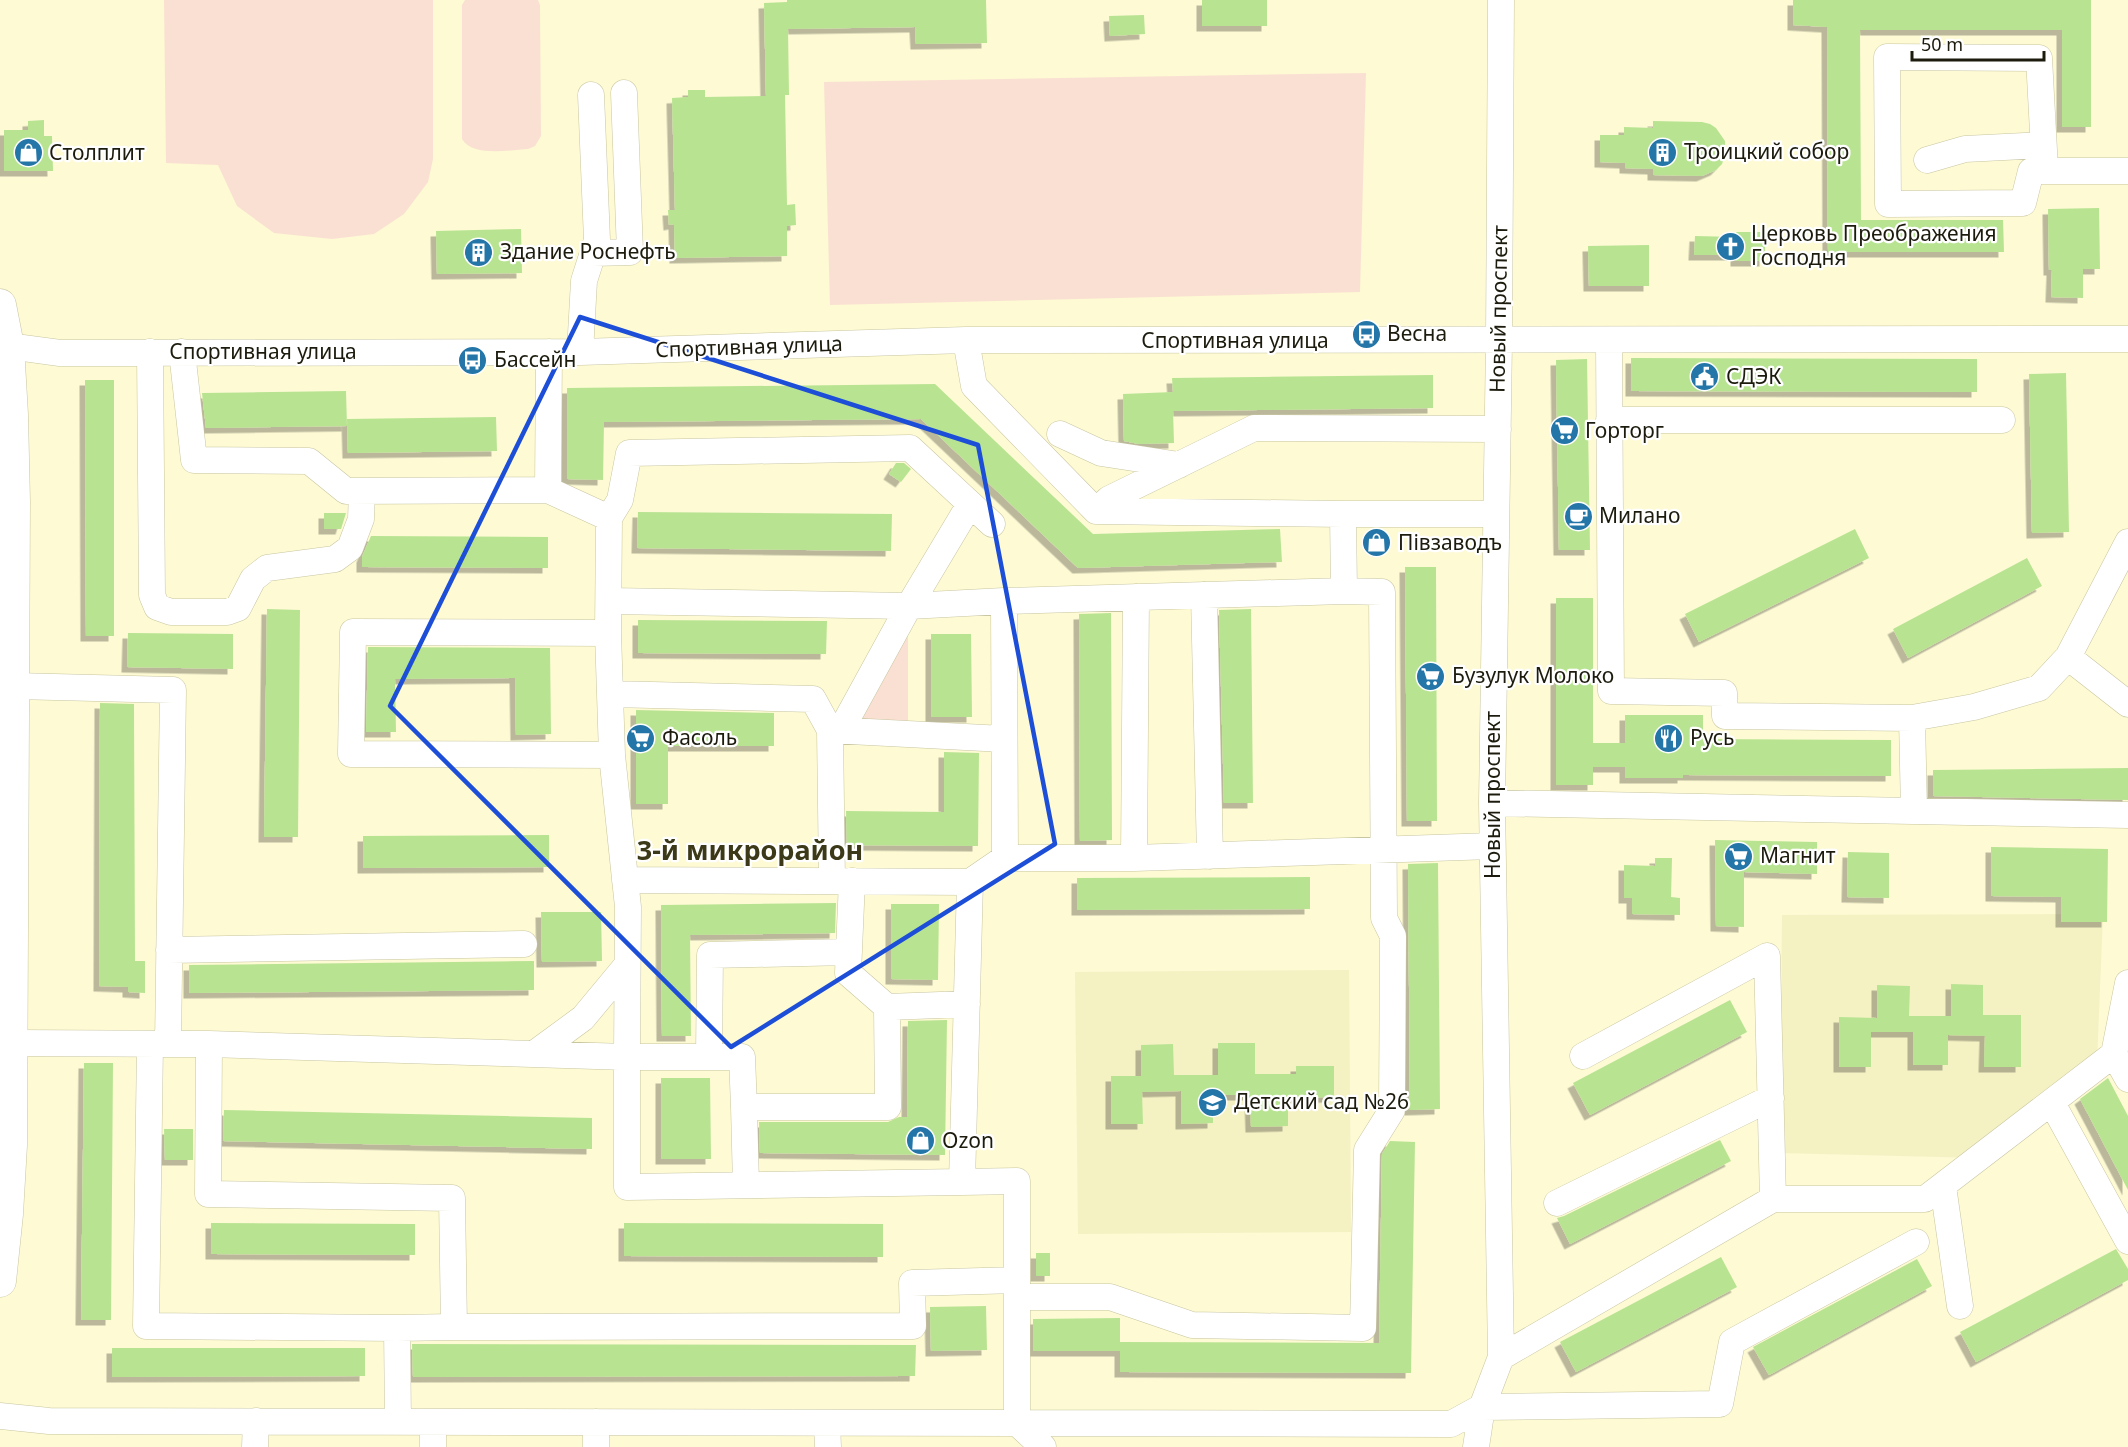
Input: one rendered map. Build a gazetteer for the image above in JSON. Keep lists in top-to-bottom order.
{
  "streets": {
    "street": ["Новый проспект", "Спортивная улица"]
  },
  "crossings": [
    ["Новый проспект", "Спортивная улица"]
  ],
  "districts": ["3-й микрорайон"],
  "places": {
    "building": ["Троицкий собор", "Здание Роснефть"],
    "shop": ["Столплит", "Півзаводъ", "Ozon"],
    "church": ["Церковь Преображения Господня"],
    "bus stop": ["Весна", "Бассейн"],
    "public building": ["СДЭК"],
    "supermarket": [
      "Горторг",
      "Бузулук Молоко",
      "Фасоль",
      "Магнит"
    ],
    "cafe": ["Милано"],
    "restaurant": ["Русь"],
    "school or university": ["Детский сад №26"]
  },
  "scale_bar": "50 m"
}
